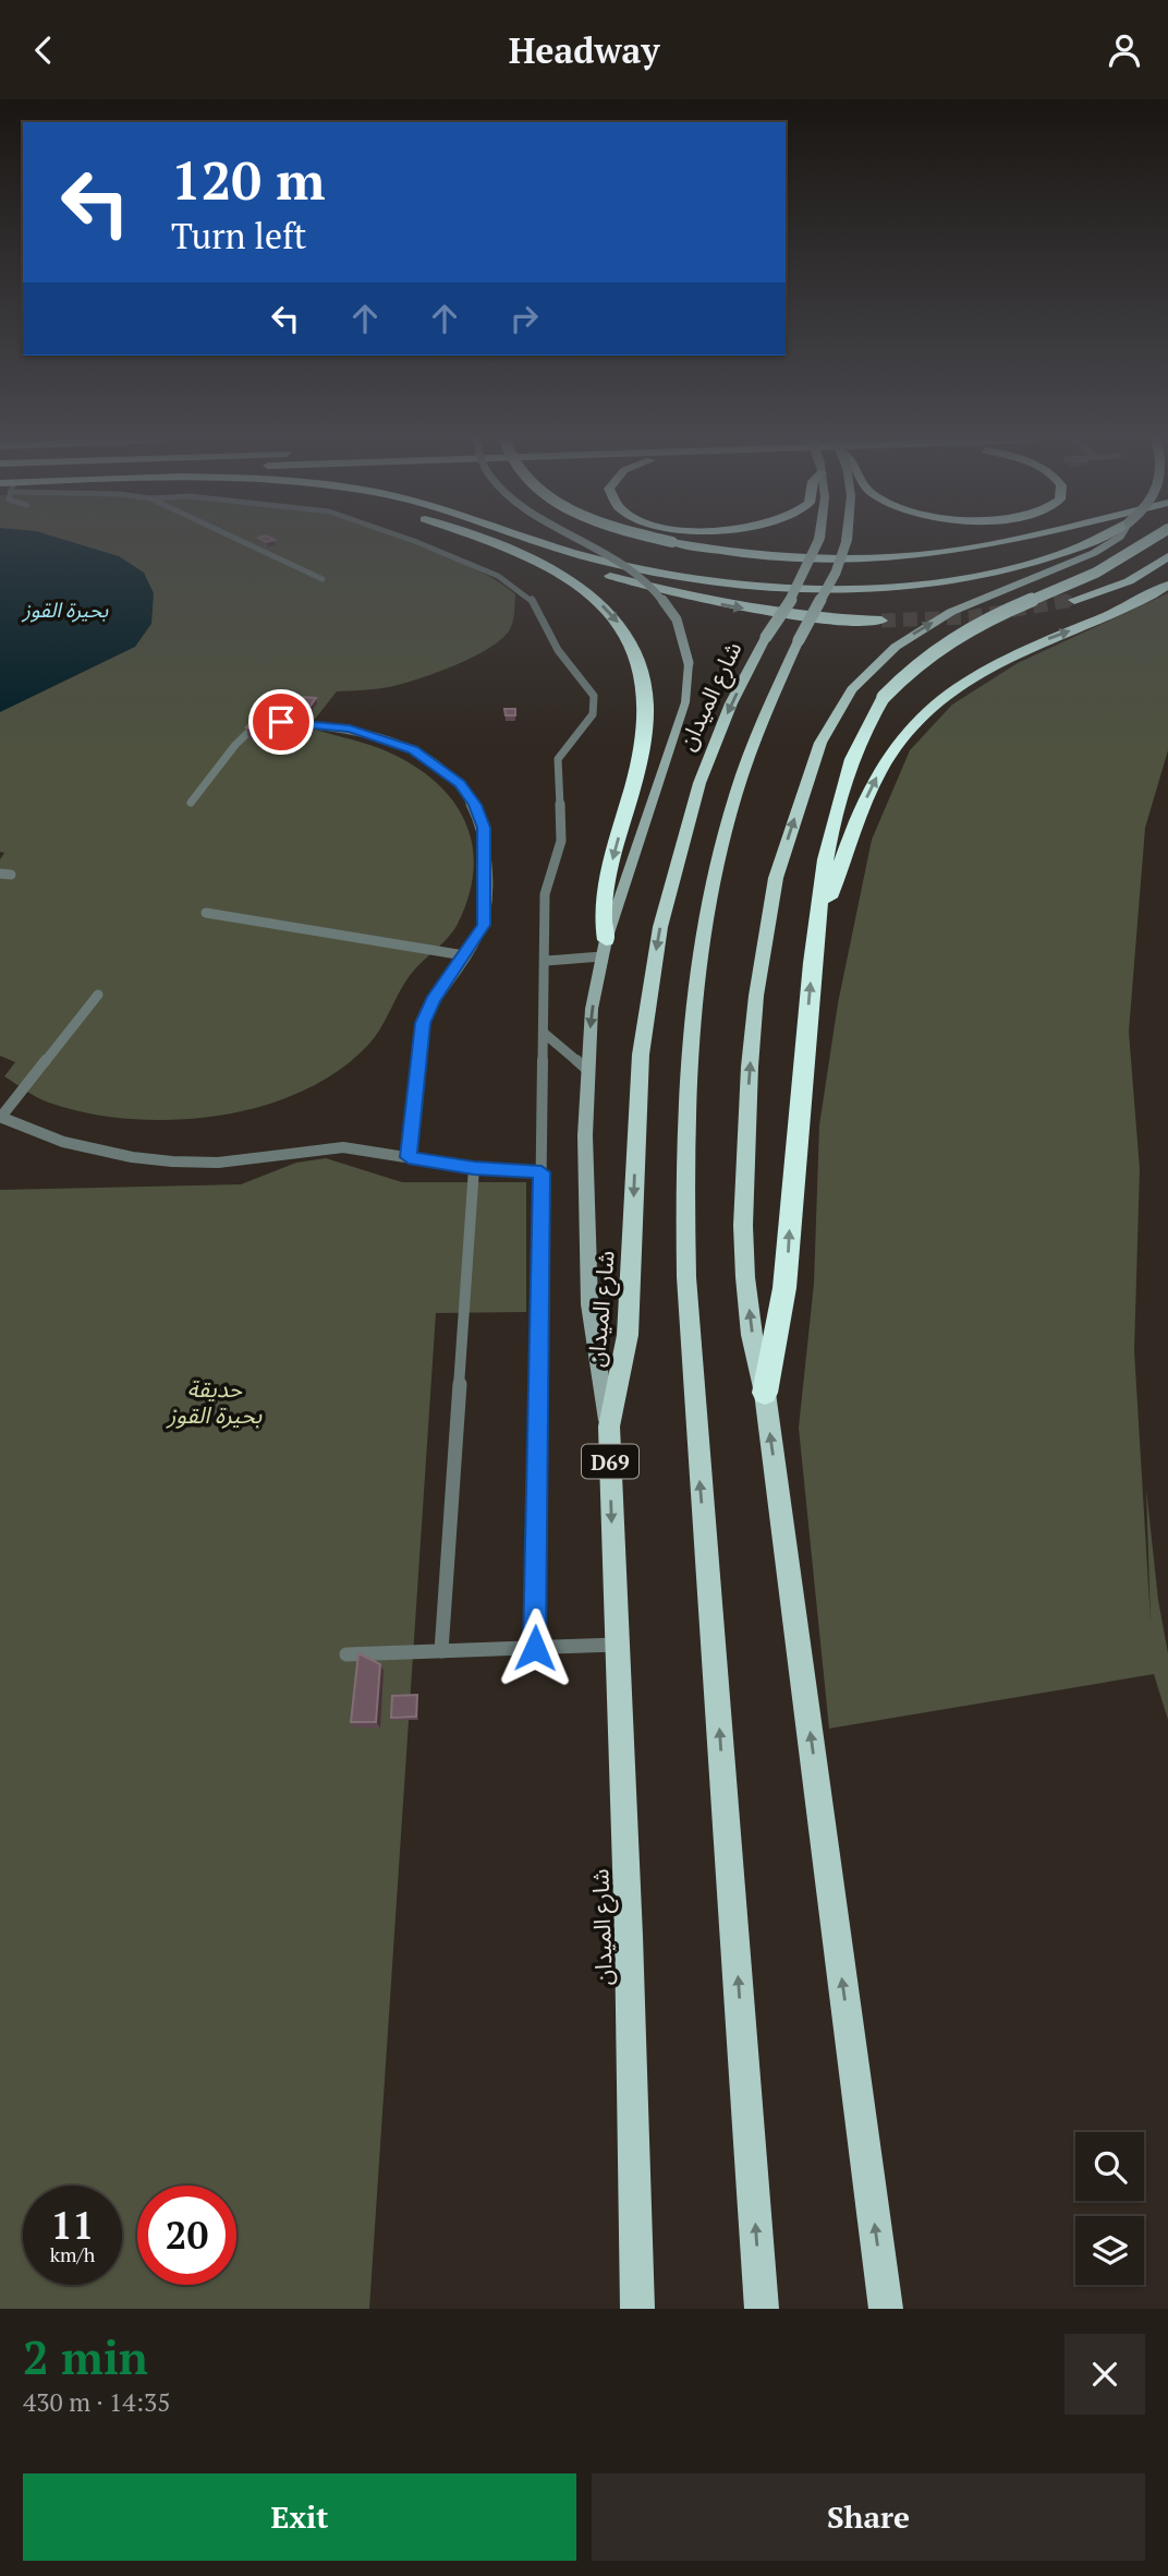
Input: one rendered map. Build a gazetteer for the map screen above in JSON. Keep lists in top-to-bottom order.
{
  "streets": {
    "main road": ["شارع الميدان", "D69"]
  },
  "water": ["بحيرة القوز"],
  "parks": ["حديقة بحيرة القوز"],
  "page": {
    "header": "Headway",
    "turn": ["120 m", "Turn left"],
    "speed": "11 km/h",
    "limit": "20",
    "heading": ["2 min", "430 m · 14:35"],
    "buttons": ["Exit", "Share"]
  }
}
